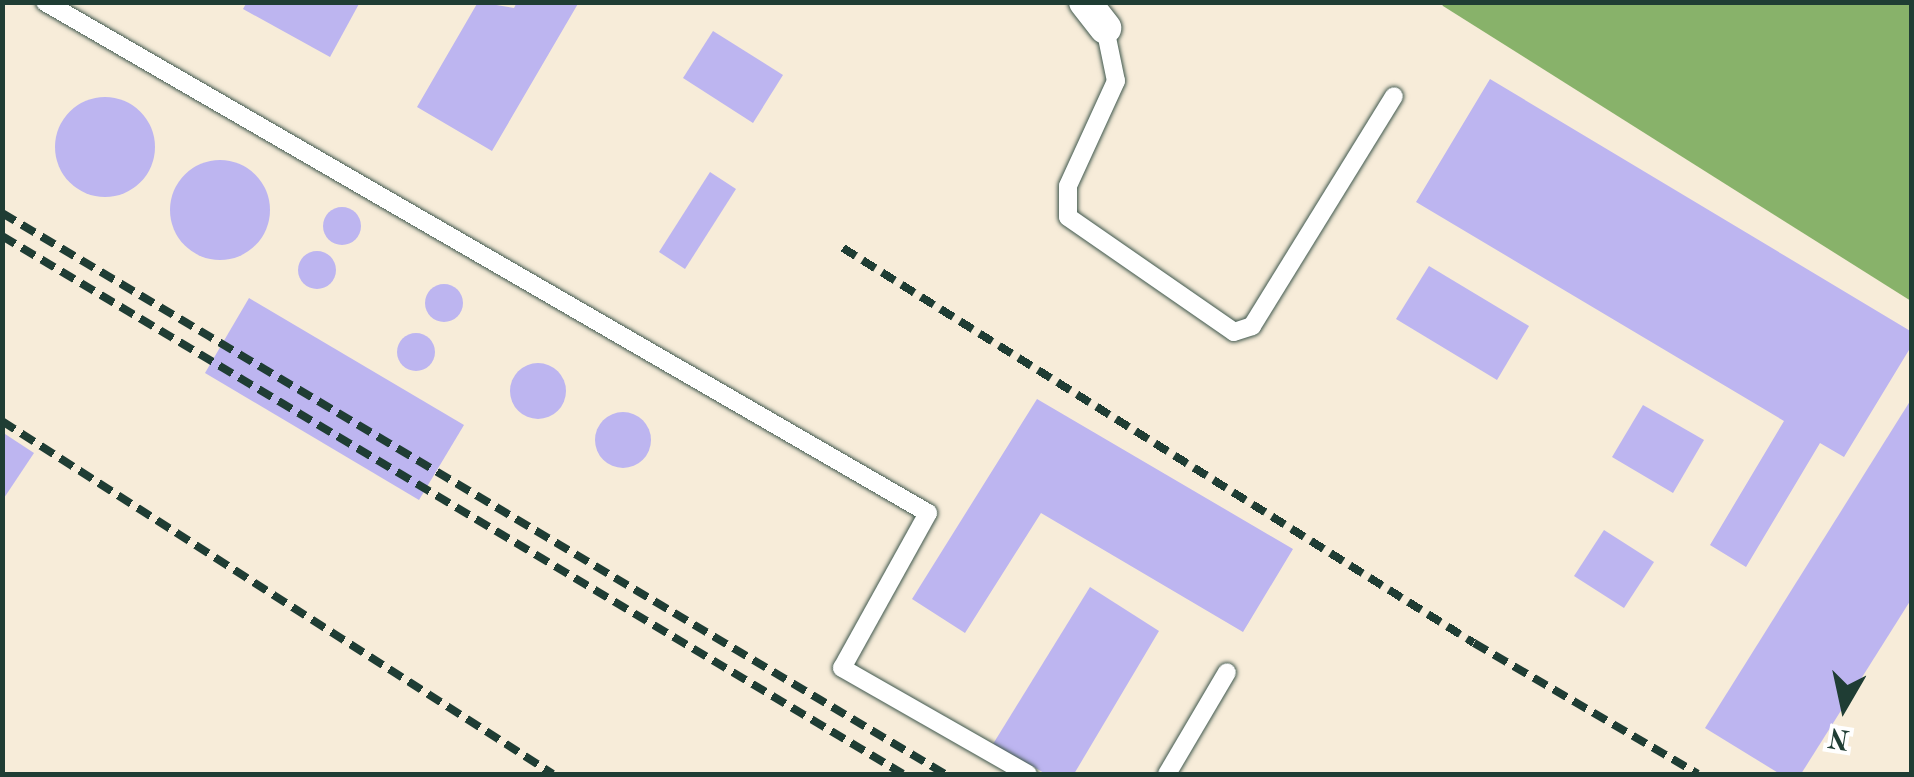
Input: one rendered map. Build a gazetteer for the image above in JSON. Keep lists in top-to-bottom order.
{
  "north": "bottom"
}
